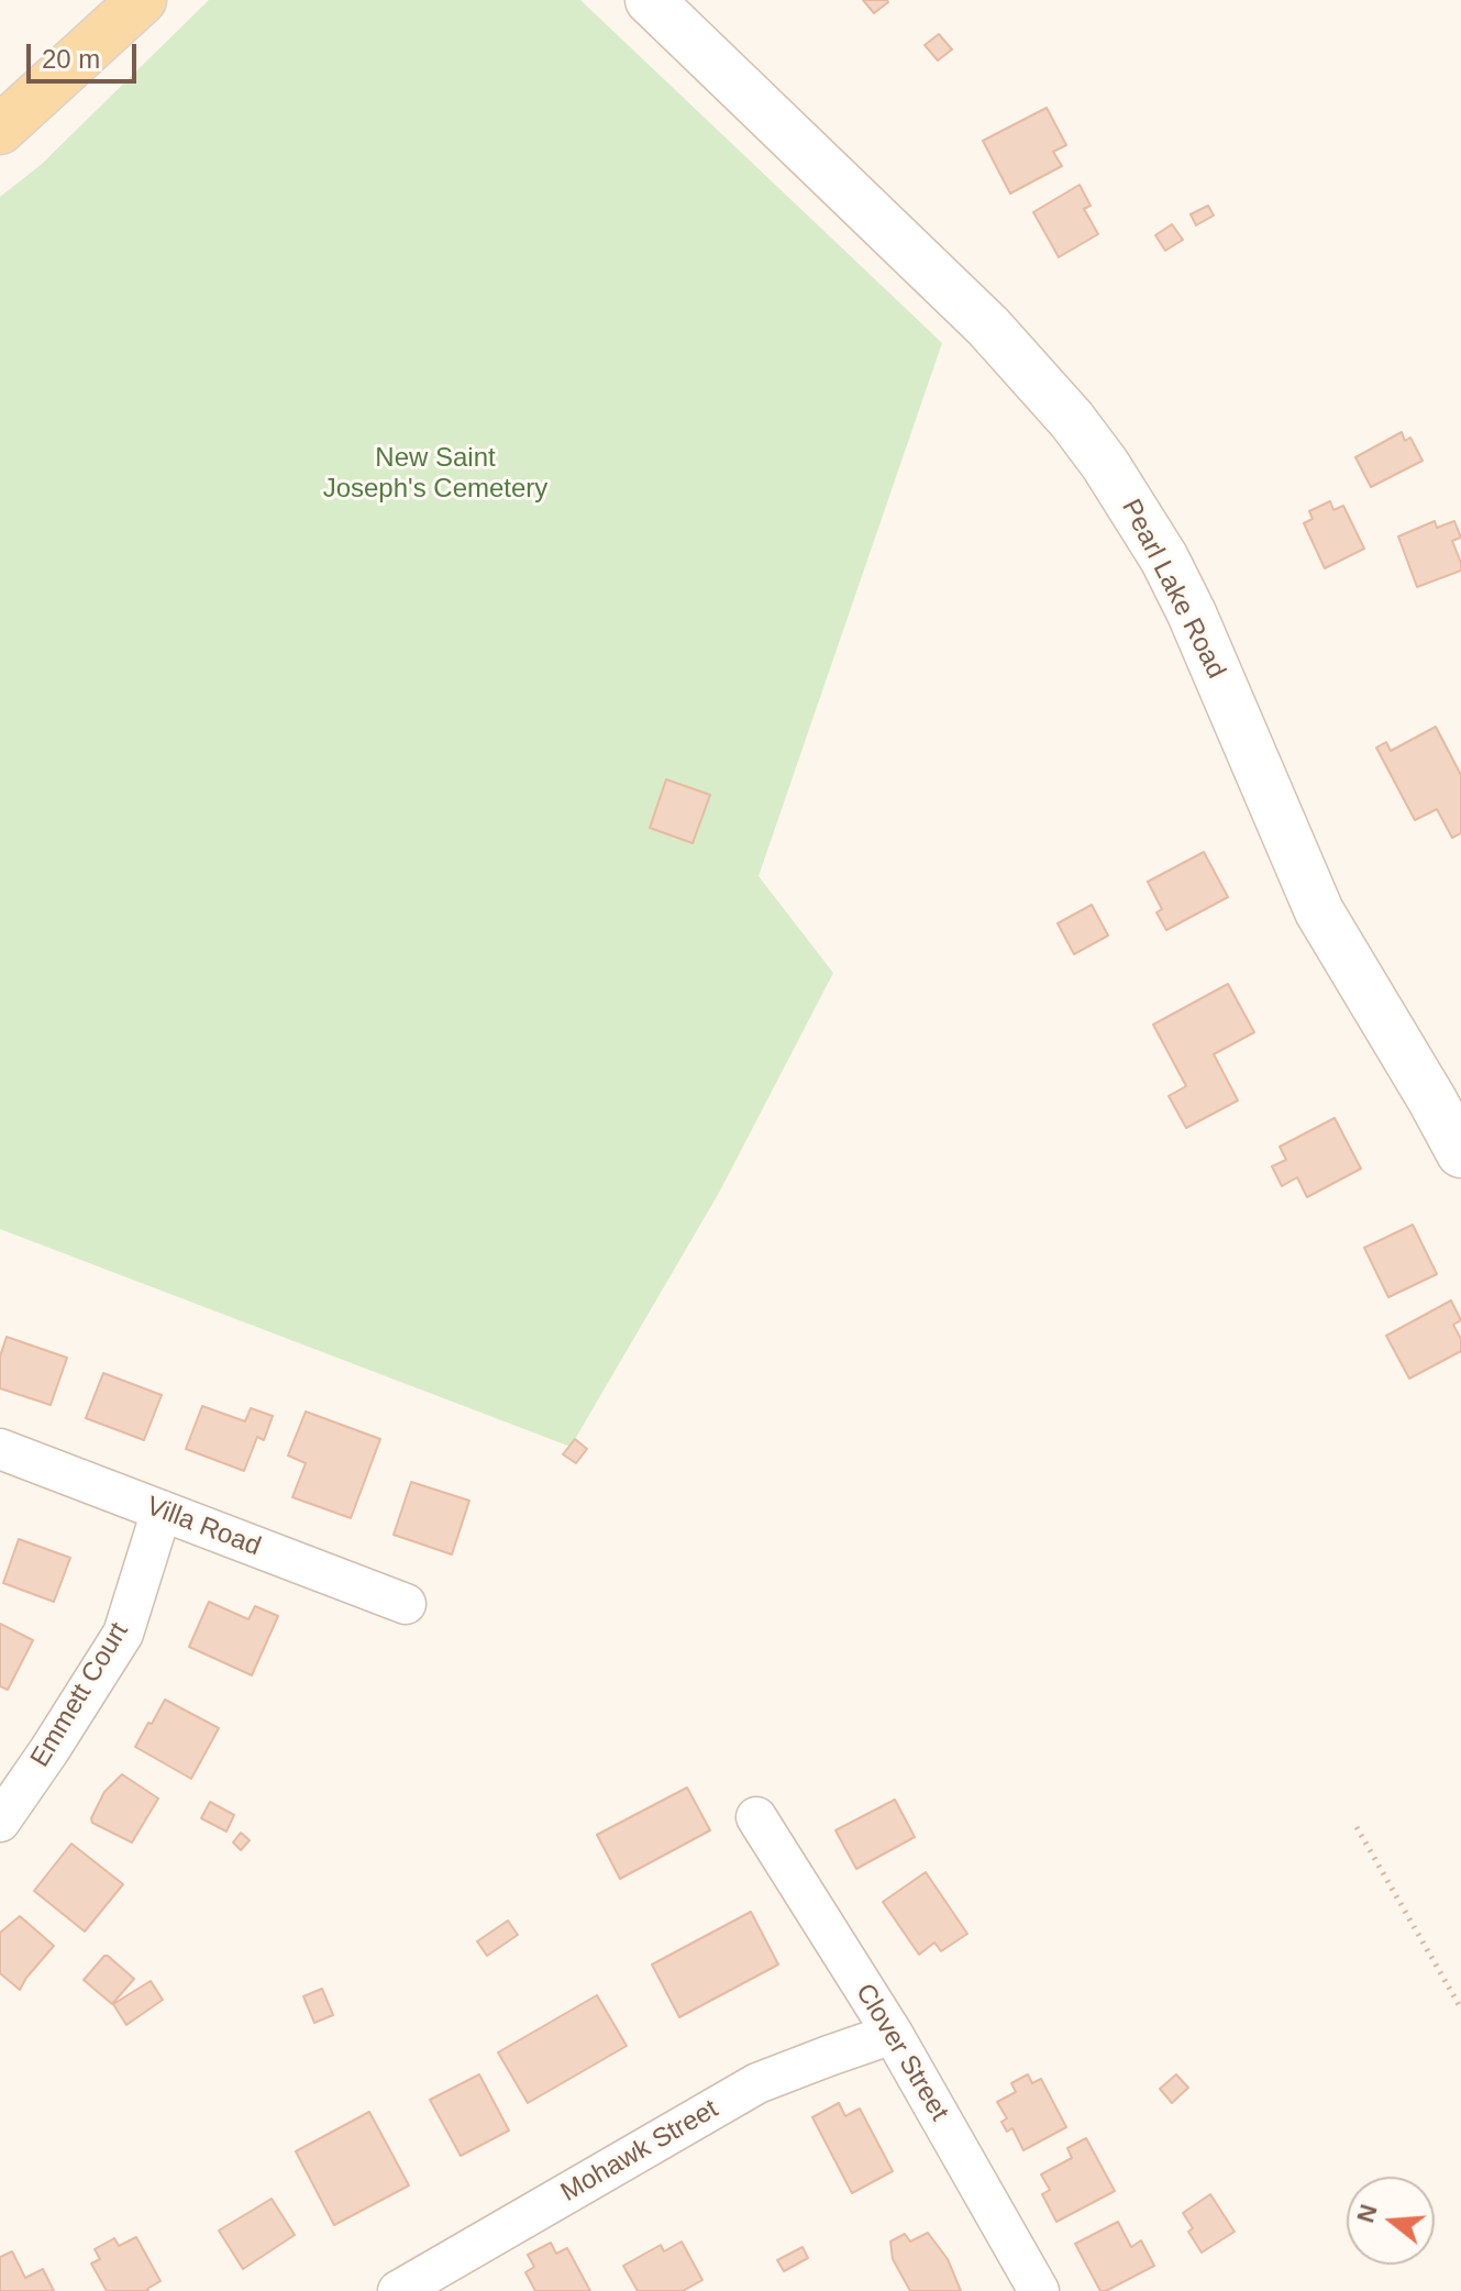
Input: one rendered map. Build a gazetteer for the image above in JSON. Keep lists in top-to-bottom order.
{
  "streets": {
    "main road": ["Pearl Lake Road"],
    "street": [
      "Villa Road",
      "Emmett Court",
      "Clover Street",
      "Mohawk Street"
    ]
  },
  "crossings": [
    ["Villa Road", "Emmett Court"],
    ["Clover Street", "Mohawk Street"]
  ],
  "parks": ["New Saint Joseph's Cemetery"],
  "scale_bar": "20 m",
  "north": "left"
}
